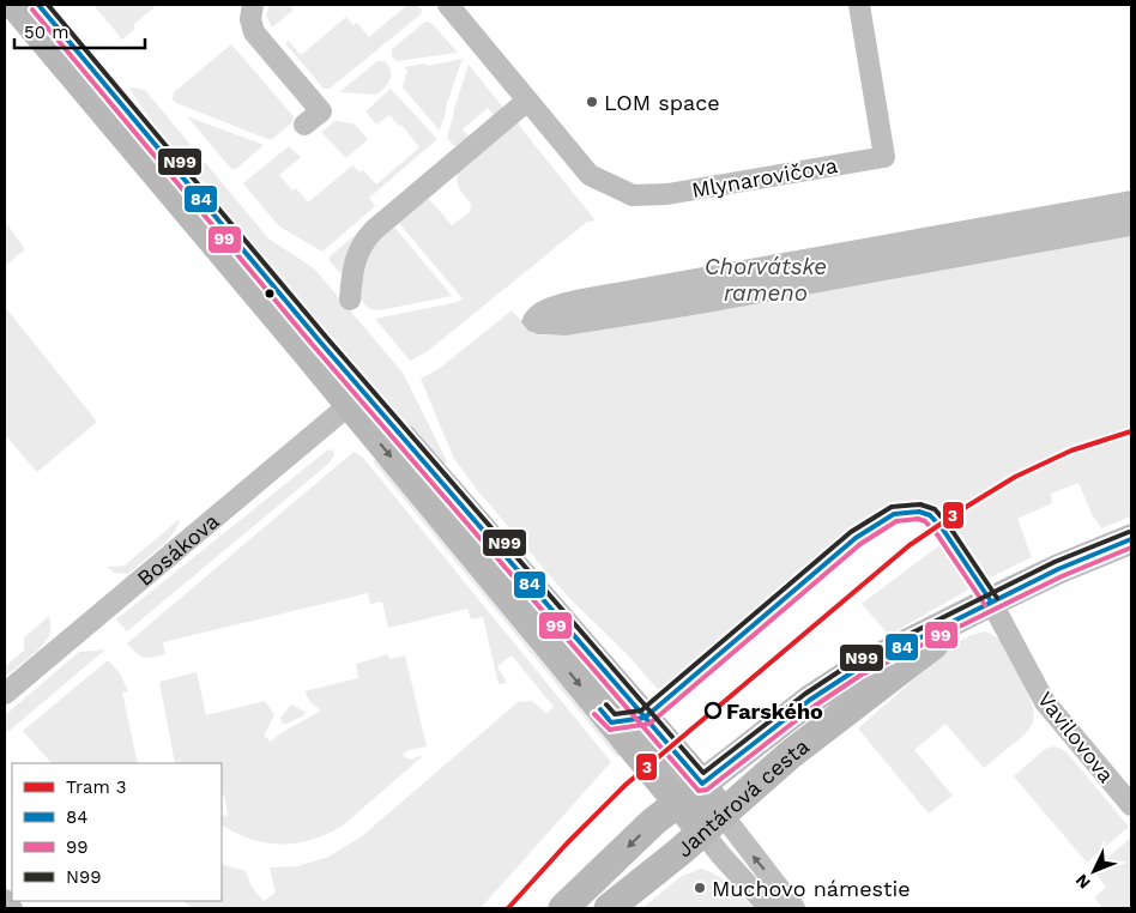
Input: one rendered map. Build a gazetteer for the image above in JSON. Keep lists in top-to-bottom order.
{
  "streets": {
    "street": [
      "Mlynarovičova",
      "Bosákova",
      "Vavilovova",
      "Jantárová cesta"
    ]
  },
  "crossings": [
    ["Vavilovova", "Jantárová cesta"]
  ],
  "water": ["Chorvátske rameno"],
  "places": ["LOM space", "Farského", "Muchovo námestie"],
  "lines": [
    "transit line 84",
    "transit line N99",
    "transit line 99",
    "tram line 3"
  ],
  "legend": [
    "Tram 3",
    "84",
    "99",
    "N99"
  ],
  "scale_bar": "50 m",
  "north": "bottom left"
}
